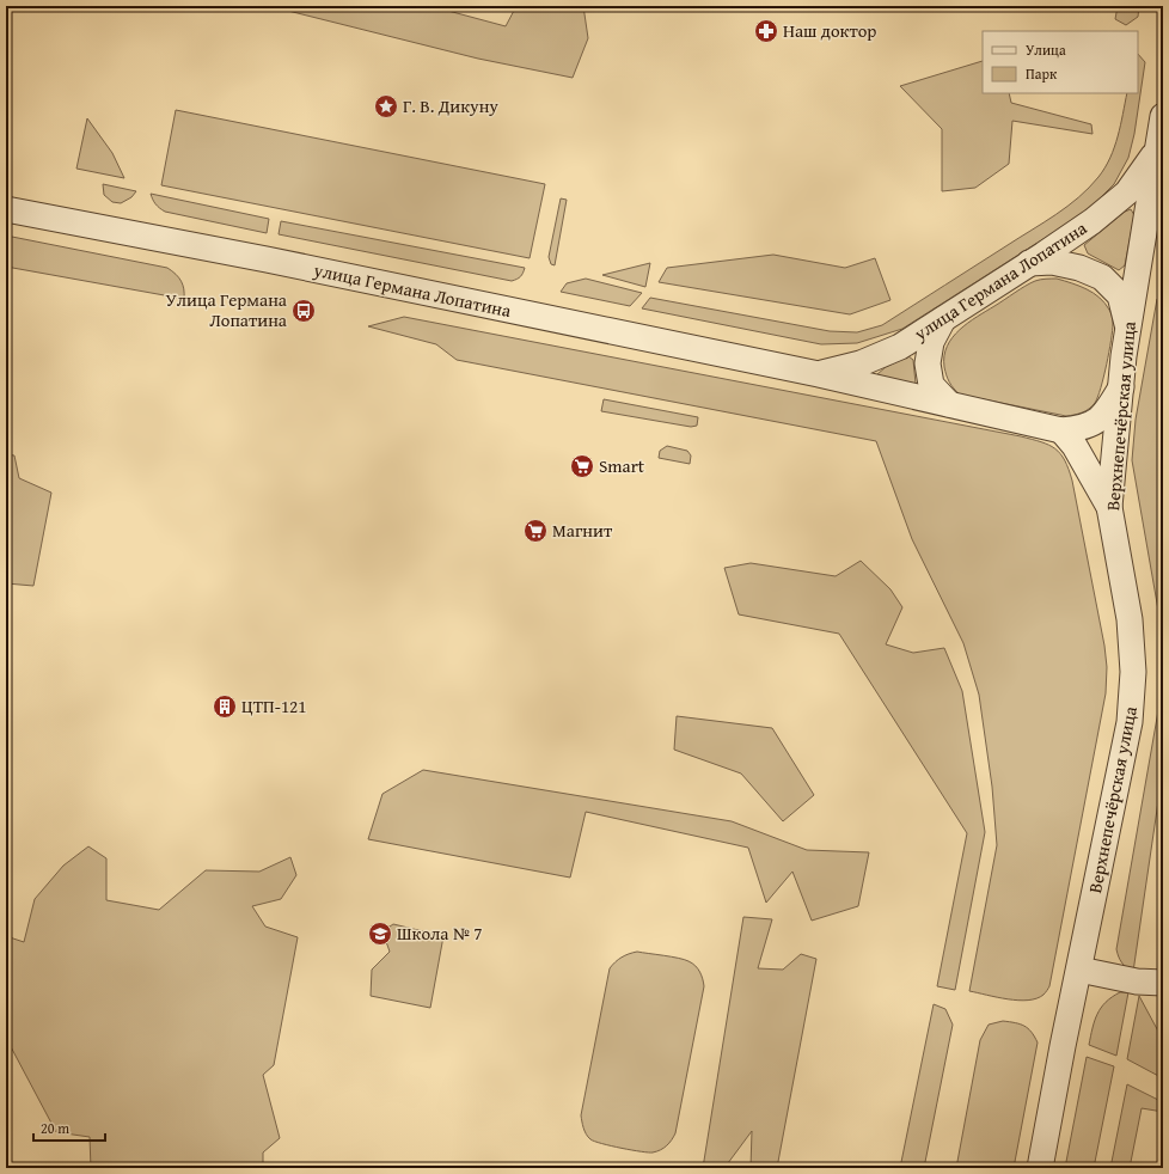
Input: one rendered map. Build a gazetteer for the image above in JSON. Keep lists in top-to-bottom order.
{
  "streets": {
    "street": ["улица Германа Лопатина", "Верхнепечёрская улица"]
  },
  "crossings": [
    ["улица Германа Лопатина", "Верхнепечёрская улица"]
  ],
  "places": {
    "pharmacy": ["Наш доктор"],
    "place": ["Г. В. Дикуну"],
    "bus stop": ["Улица Германа Лопатина"],
    "supermarket": ["Smart", "Магнит"],
    "building": ["ЦТП-121"],
    "school or university": ["Школа № 7"]
  },
  "legend": ["Улица", "Парк"],
  "scale_bar": "20 m"
}
